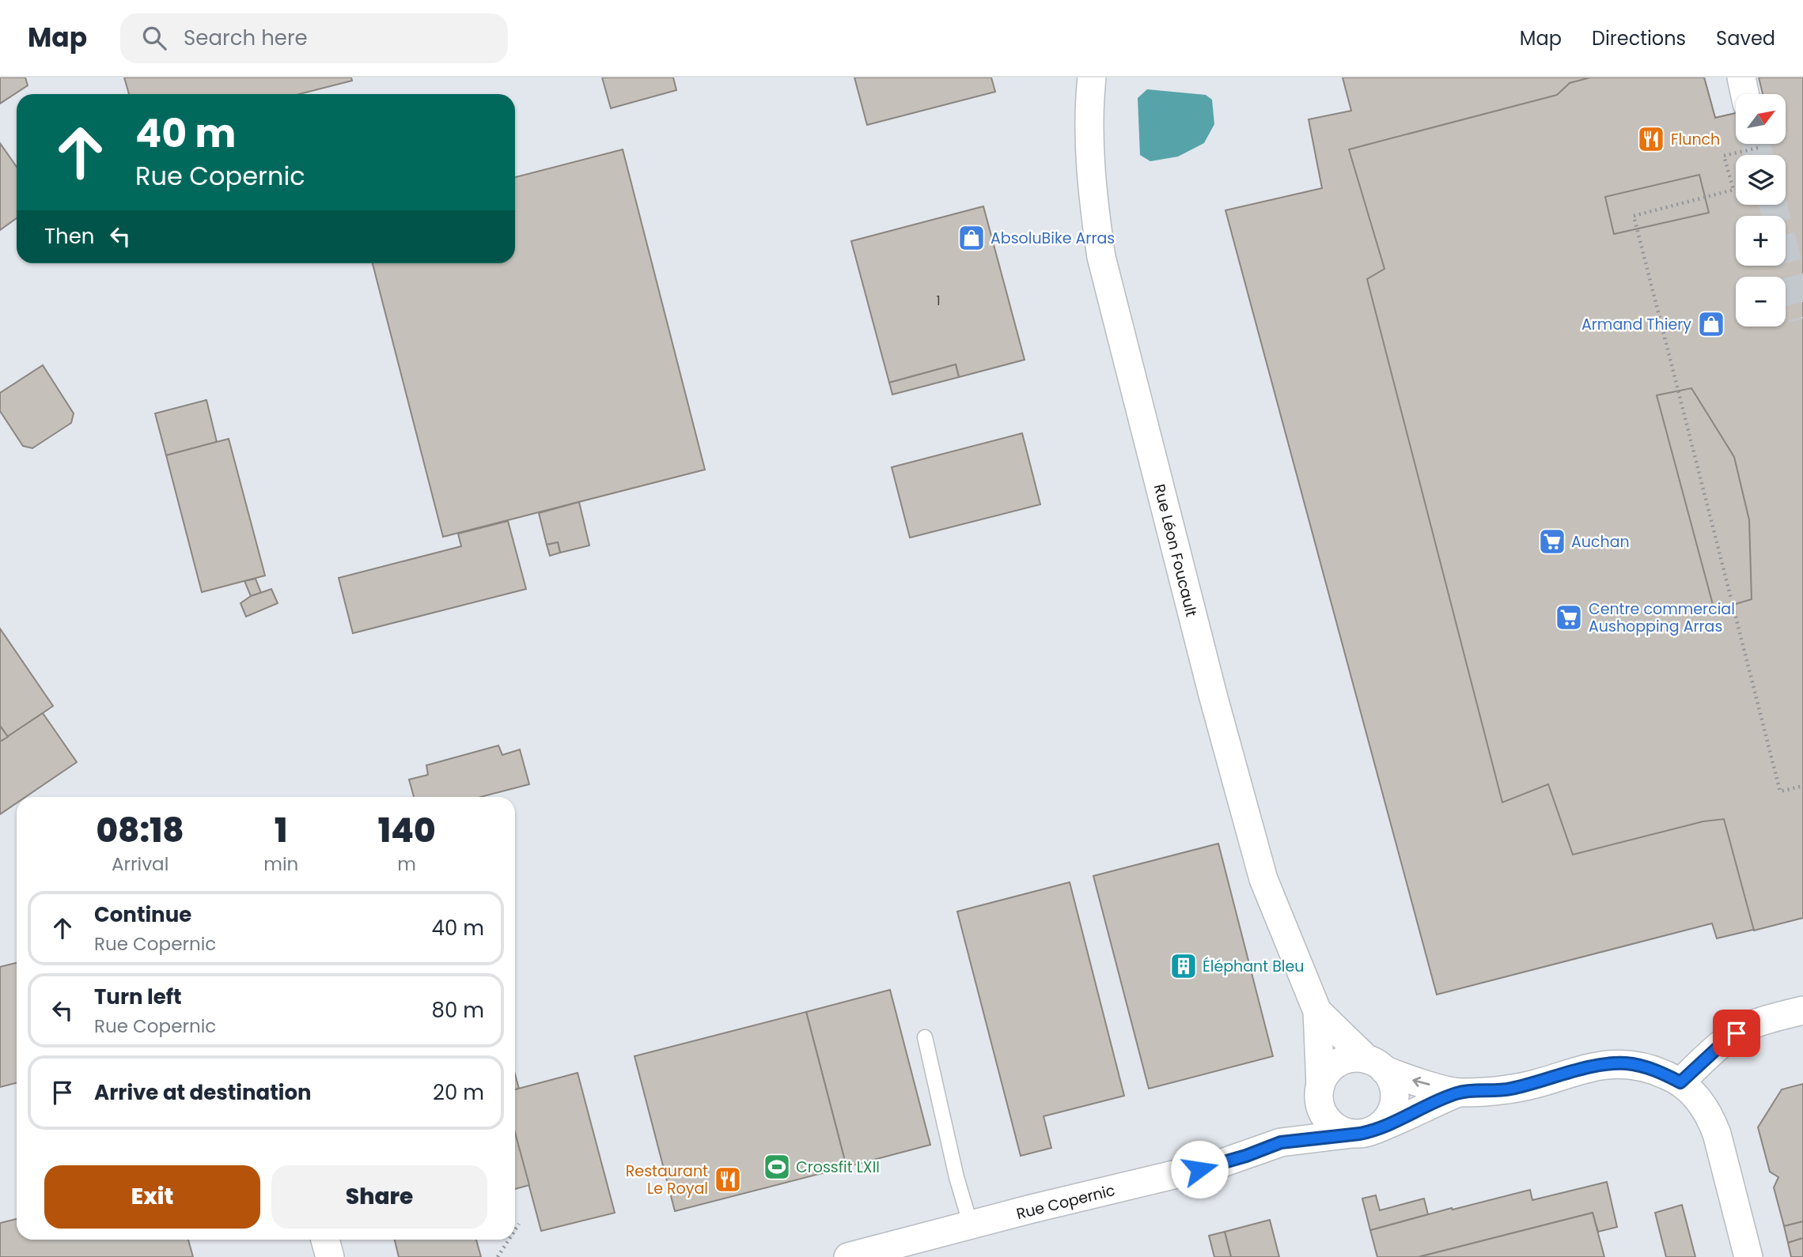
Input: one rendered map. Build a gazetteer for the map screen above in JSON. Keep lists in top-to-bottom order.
{
  "streets": {
    "street": ["Rue Léon Foucault", "Rue Copernic"]
  },
  "crossings": [
    ["Rue Léon Foucault", "Rue Copernic"]
  ],
  "places": {
    "restaurant": ["Flunch", "Restaurant Le Royal"],
    "shop": ["AbsoluBike Arras", "Armand Thiery"],
    "supermarket": ["Auchan", "Centre commercial Aushopping Arras"],
    "building": ["Éléphant Bleu"],
    "sports": ["Crossfit LXII"]
  },
  "house_numbers": ["1"],
  "north": "top right",
  "page": {
    "header": "Map",
    "search": "Search here",
    "nav": ["Map", "Directions", "Saved"],
    "map_buttons": ["+", "−"],
    "turn": ["40 m", "Rue Copernic"],
    "then": "Then",
    "eta": [
      "08:18",
      "Arrival",
      "1",
      "min",
      "140",
      "m"
    ],
    "list": [
      {
        "name": "Continue",
        "note": "Rue Copernic",
        "value": "40 m"
      },
      {
        "name": "Turn left",
        "note": "Rue Copernic",
        "value": "80 m"
      },
      {
        "name": "Arrive at destination",
        "value": "20 m"
      }
    ],
    "buttons": ["Exit", "Share"]
  }
}
